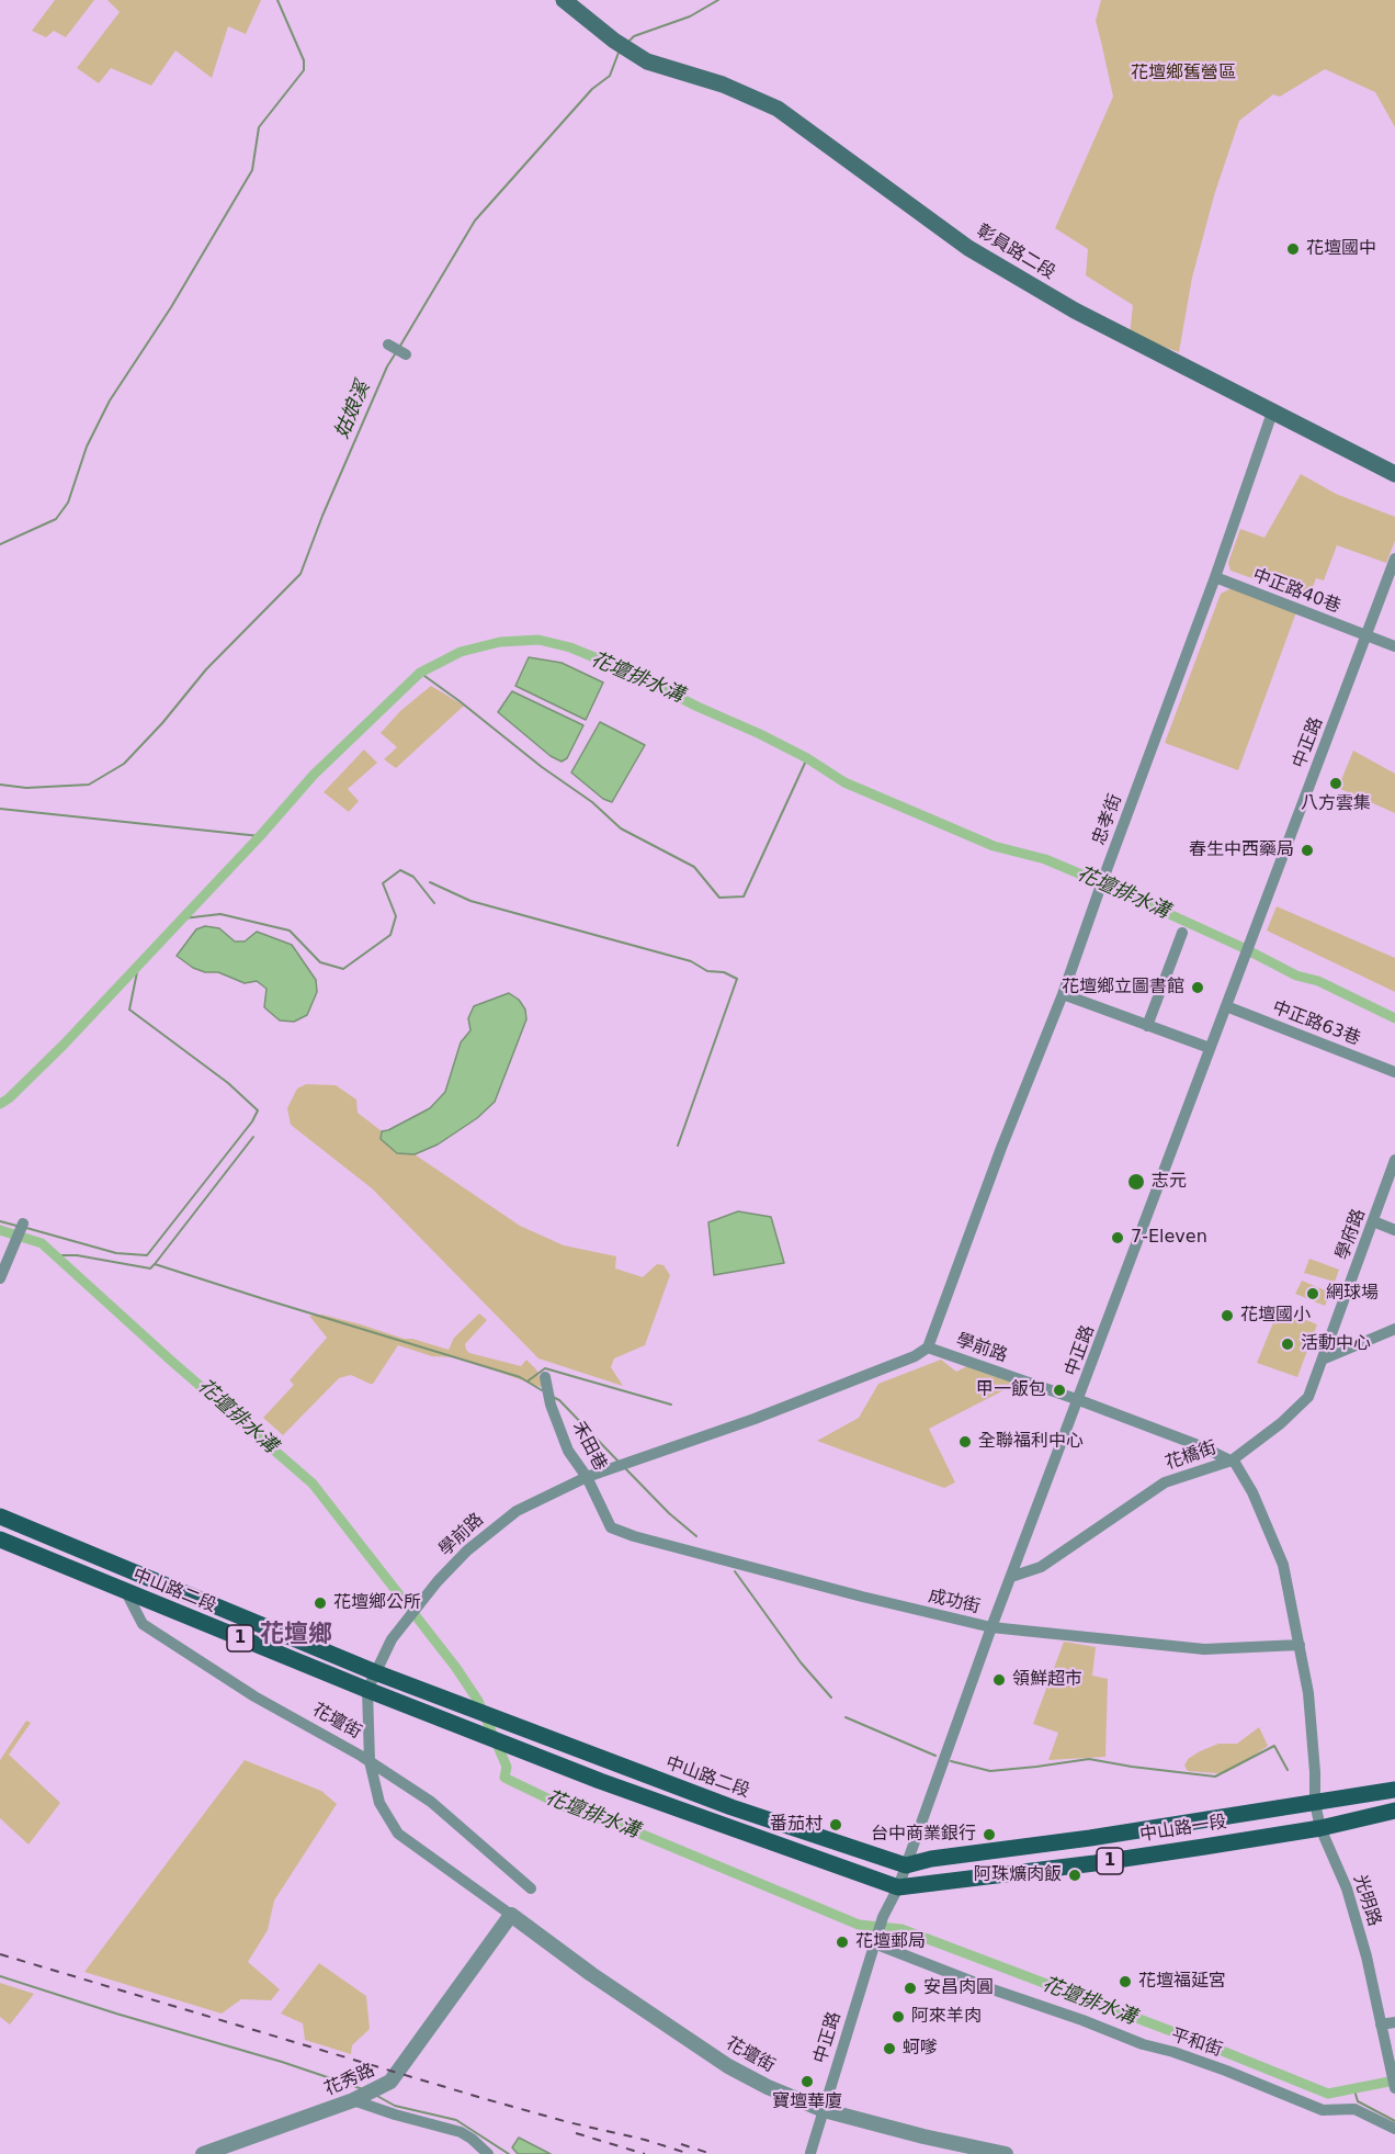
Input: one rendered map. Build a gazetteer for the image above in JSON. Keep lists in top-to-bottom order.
{
  "streets": {
    "main road": [
      "彰員路二段",
      "中山路二段",
      "1",
      "中山路一段"
    ],
    "street": [
      "中正路40巷",
      "中正路",
      "忠孝街",
      "中正路63巷",
      "學府路",
      "學前路",
      "禾田巷",
      "花橋街",
      "成功街",
      "花壇街",
      "光明路",
      "平和街",
      "花秀路"
    ]
  },
  "crossings": [
    ["彰員路二段", "忠孝街"],
    ["中正路40巷", "中正路"],
    ["中正路40巷", "忠孝街"],
    ["中正路", "中正路63巷"],
    ["中正路", "學前路"],
    ["中正路", "花橋街"],
    ["中正路", "中山路二段"],
    ["中正路", "成功街"],
    ["中正路", "花壇街"],
    ["中正路", "中山路一段"],
    ["中正路", "平和街"],
    ["忠孝街", "學前路"],
    ["學府路", "花橋街"],
    ["學前路", "禾田巷"],
    ["學前路", "花橋街"],
    ["學前路", "中山路二段"],
    ["禾田巷", "成功街"],
    ["中山路二段", "花壇街"],
    ["中山路二段", "中山路一段"],
    ["花壇街", "花秀路"],
    ["中山路一段", "光明路"]
  ],
  "districts": ["花壇鄉"],
  "water": ["姑娘溪", "花壇排水溝"],
  "parks": ["花壇鄉舊營區"],
  "places": [
    "花壇國中",
    "八方雲集",
    "春生中西藥局",
    "花壇鄉立圖書館",
    "志元",
    "7-Eleven",
    "網球場",
    "花壇國小",
    "活動中心",
    "甲一飯包",
    "全聯福利中心",
    "花壇鄉公所",
    "領鮮超市",
    "番茄村",
    "台中商業銀行",
    "阿珠爌肉飯",
    "花壇郵局",
    "花壇福延宮",
    "安昌肉圓",
    "阿來羊肉",
    "蚵嗲",
    "寶壇華廈"
  ]
}
